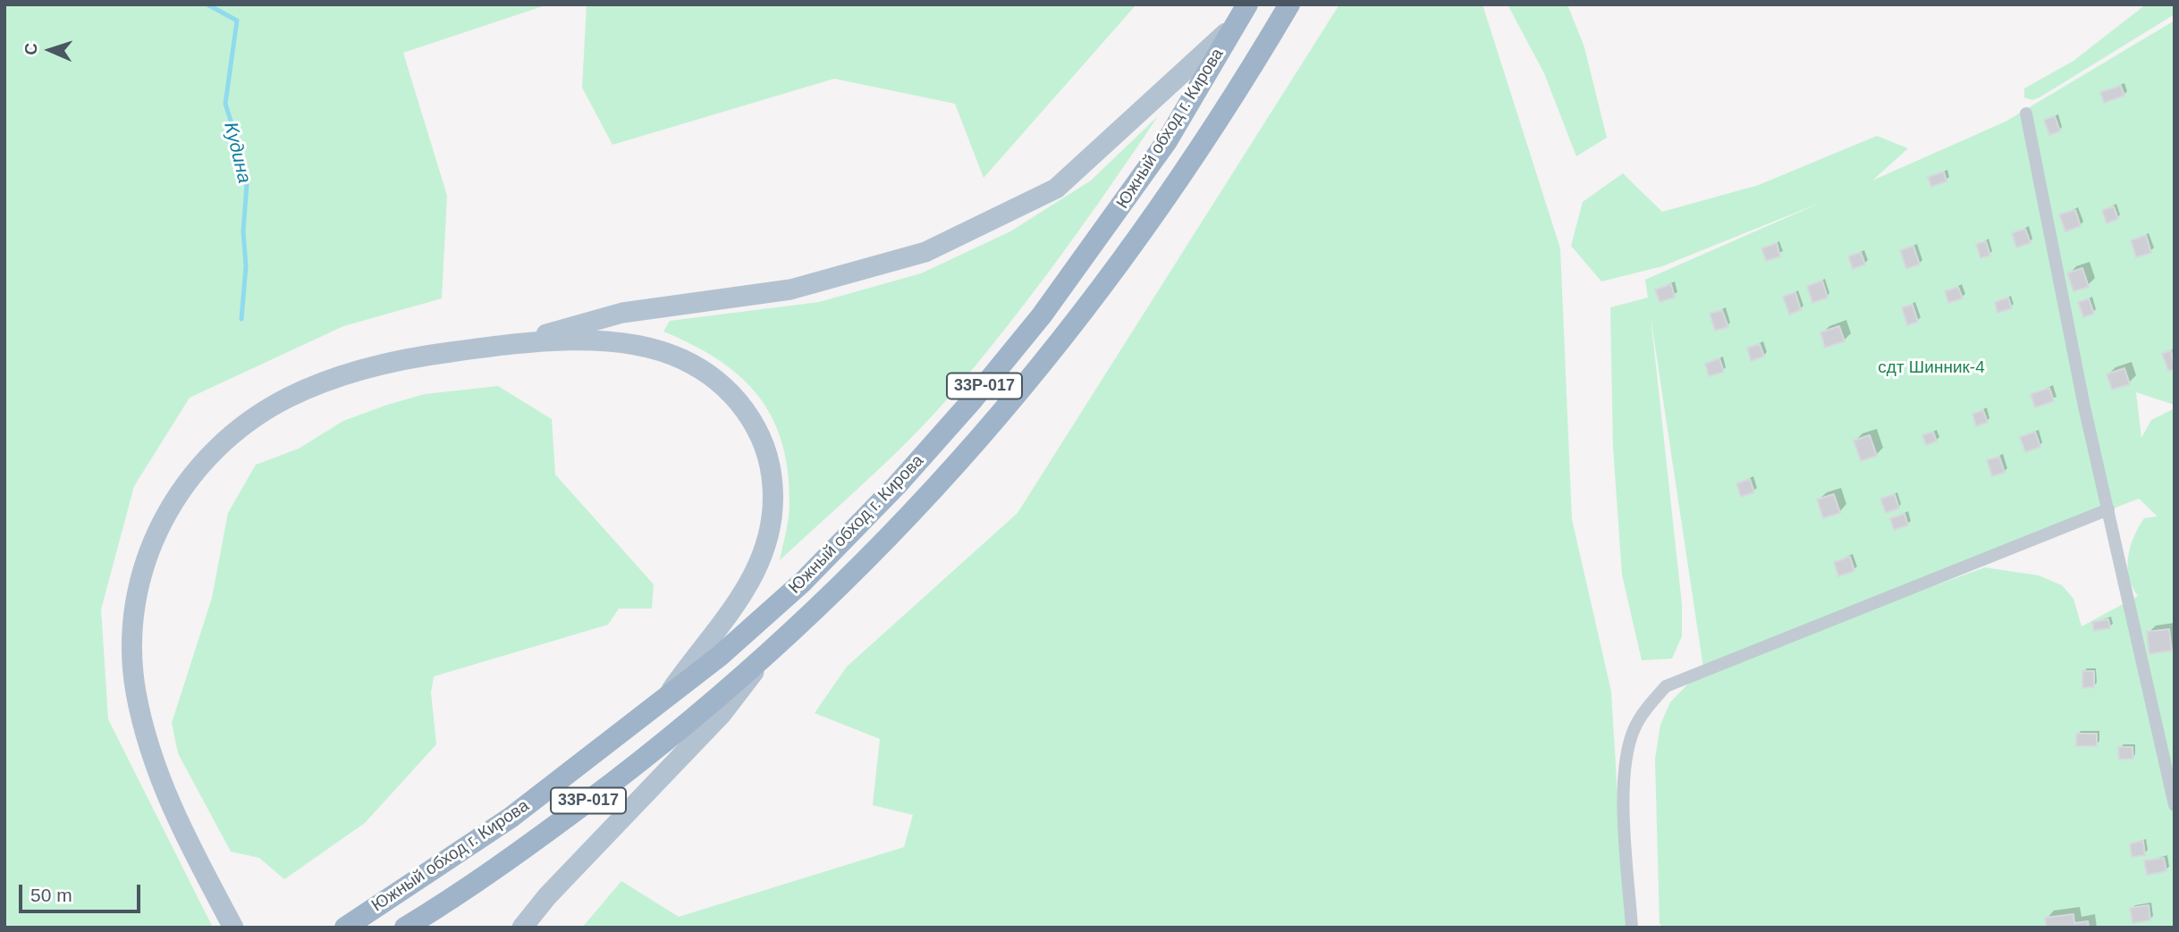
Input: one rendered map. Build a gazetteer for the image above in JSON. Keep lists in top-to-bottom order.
{
  "streets": {
    "highway": ["Южный обход г. Кирова", "33Р-017"]
  },
  "water": ["Кудина"],
  "parks": ["сдт Шинник-4"],
  "scale_bar": "50 m",
  "north": "left"
}
